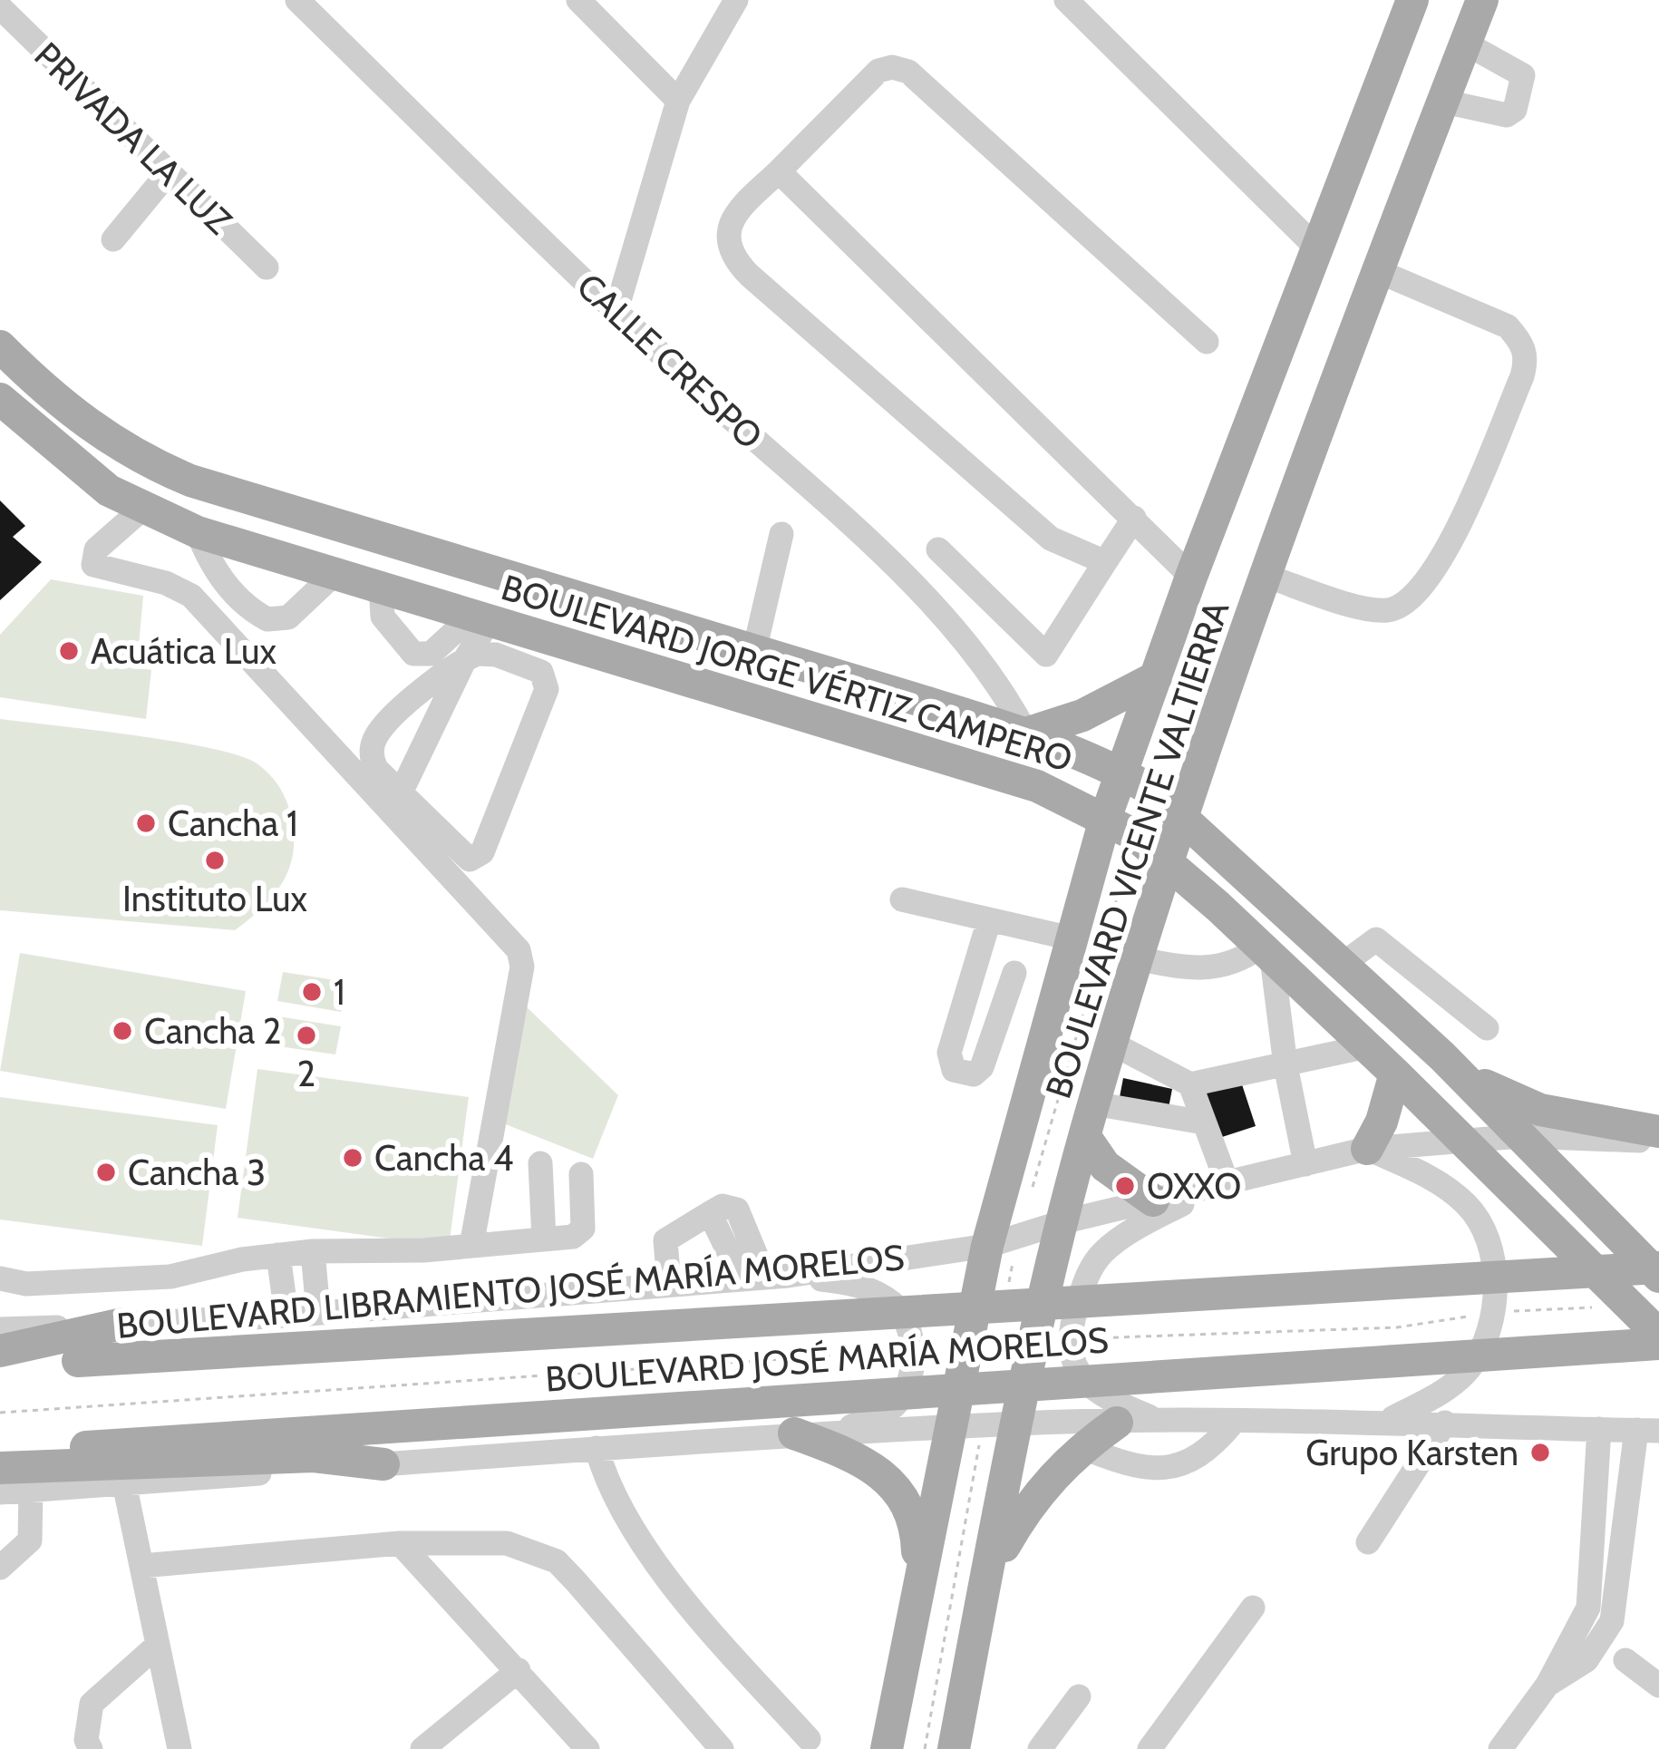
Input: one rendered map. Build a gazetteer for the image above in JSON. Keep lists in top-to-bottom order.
{
  "streets": {
    "main road": ["BOULEVARD JORGE VÉRTIZ CAMPERO", "BOULEVARD VICENTE VALTIERRA", "BOULEVARD JOSÉ MARÍA MORELOS"],
    "street": ["PRIVADA LA LUZ", "CALLE CRESPO", "BOULEVARD LIBRAMIENTO JOSÉ MARÍA MORELOS"]
  },
  "crossings": [
    ["CALLE CRESPO", "BOULEVARD JORGE VÉRTIZ CAMPERO"],
    ["BOULEVARD JORGE VÉRTIZ CAMPERO", "BOULEVARD VICENTE VALTIERRA"],
    ["BOULEVARD JORGE VÉRTIZ CAMPERO", "BOULEVARD LIBRAMIENTO JOSÉ MARÍA MORELOS"],
    ["BOULEVARD VICENTE VALTIERRA", "BOULEVARD LIBRAMIENTO JOSÉ MARÍA MORELOS"]
  ],
  "places": [
    "Acuática Lux",
    "Cancha 1",
    "Instituto Lux",
    "1",
    "Cancha 2",
    "2",
    "Cancha 4",
    "Cancha 3",
    "OXXO",
    "Grupo Karsten"
  ]
}
